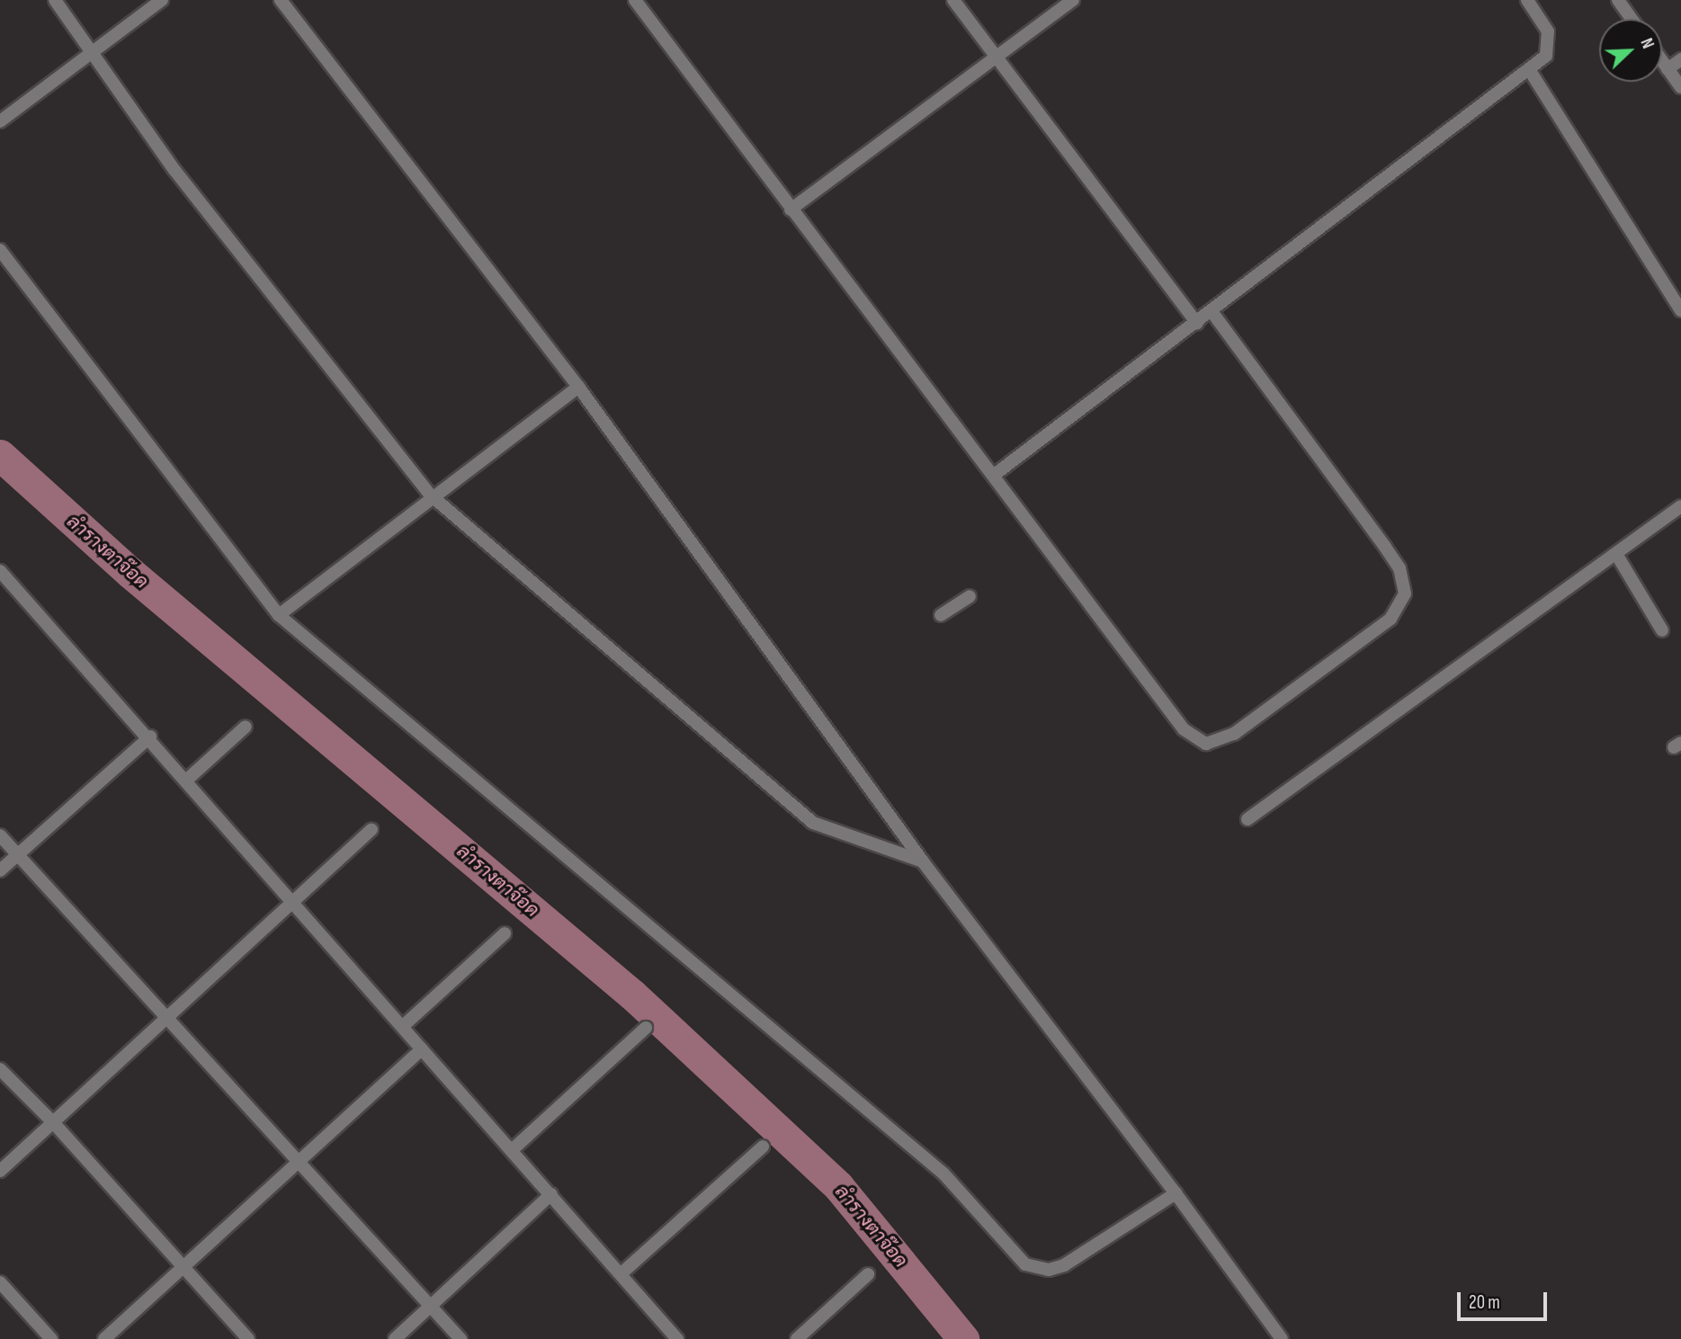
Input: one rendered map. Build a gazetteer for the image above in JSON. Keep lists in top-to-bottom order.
{
  "water": ["ลำรางตาจ๊อด"],
  "scale_bar": "20 m",
  "north": "top right"
}
